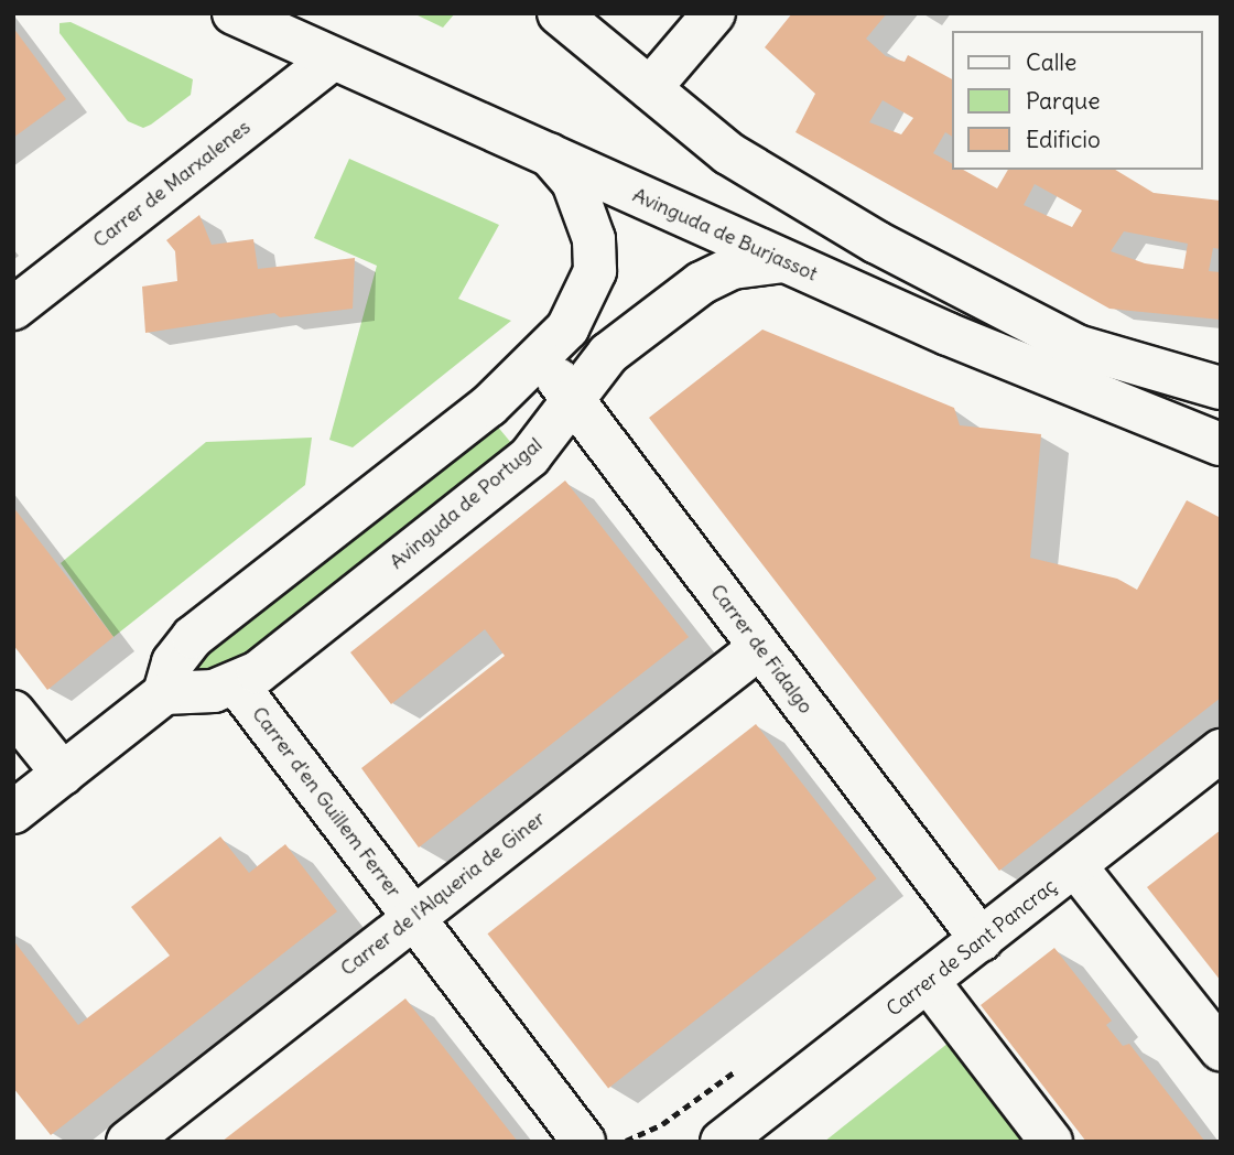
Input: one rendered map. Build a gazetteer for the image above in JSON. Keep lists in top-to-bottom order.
{
  "streets": {
    "street": [
      "Carrer de Marxalenes",
      "Avinguda de Burjassot",
      "Avinguda de Portugal",
      "Carrer de Fidalgo",
      "Carrer d'en Guillem Ferrer",
      "Carrer de l'Alqueria de Giner",
      "Carrer de Sant Pancraç"
    ]
  },
  "crossings": [
    ["Carrer de Marxalenes", "Avinguda de Burjassot"],
    ["Avinguda de Burjassot", "Avinguda de Portugal"],
    ["Avinguda de Portugal", "Carrer de Fidalgo"],
    ["Avinguda de Portugal", "Carrer d'en Guillem Ferrer"],
    ["Carrer de Fidalgo", "Carrer de l'Alqueria de Giner"],
    ["Carrer de Fidalgo", "Carrer de Sant Pancraç"],
    ["Carrer d'en Guillem Ferrer", "Carrer de l'Alqueria de Giner"]
  ],
  "legend": ["Calle", "Parque", "Edificio"]
}
